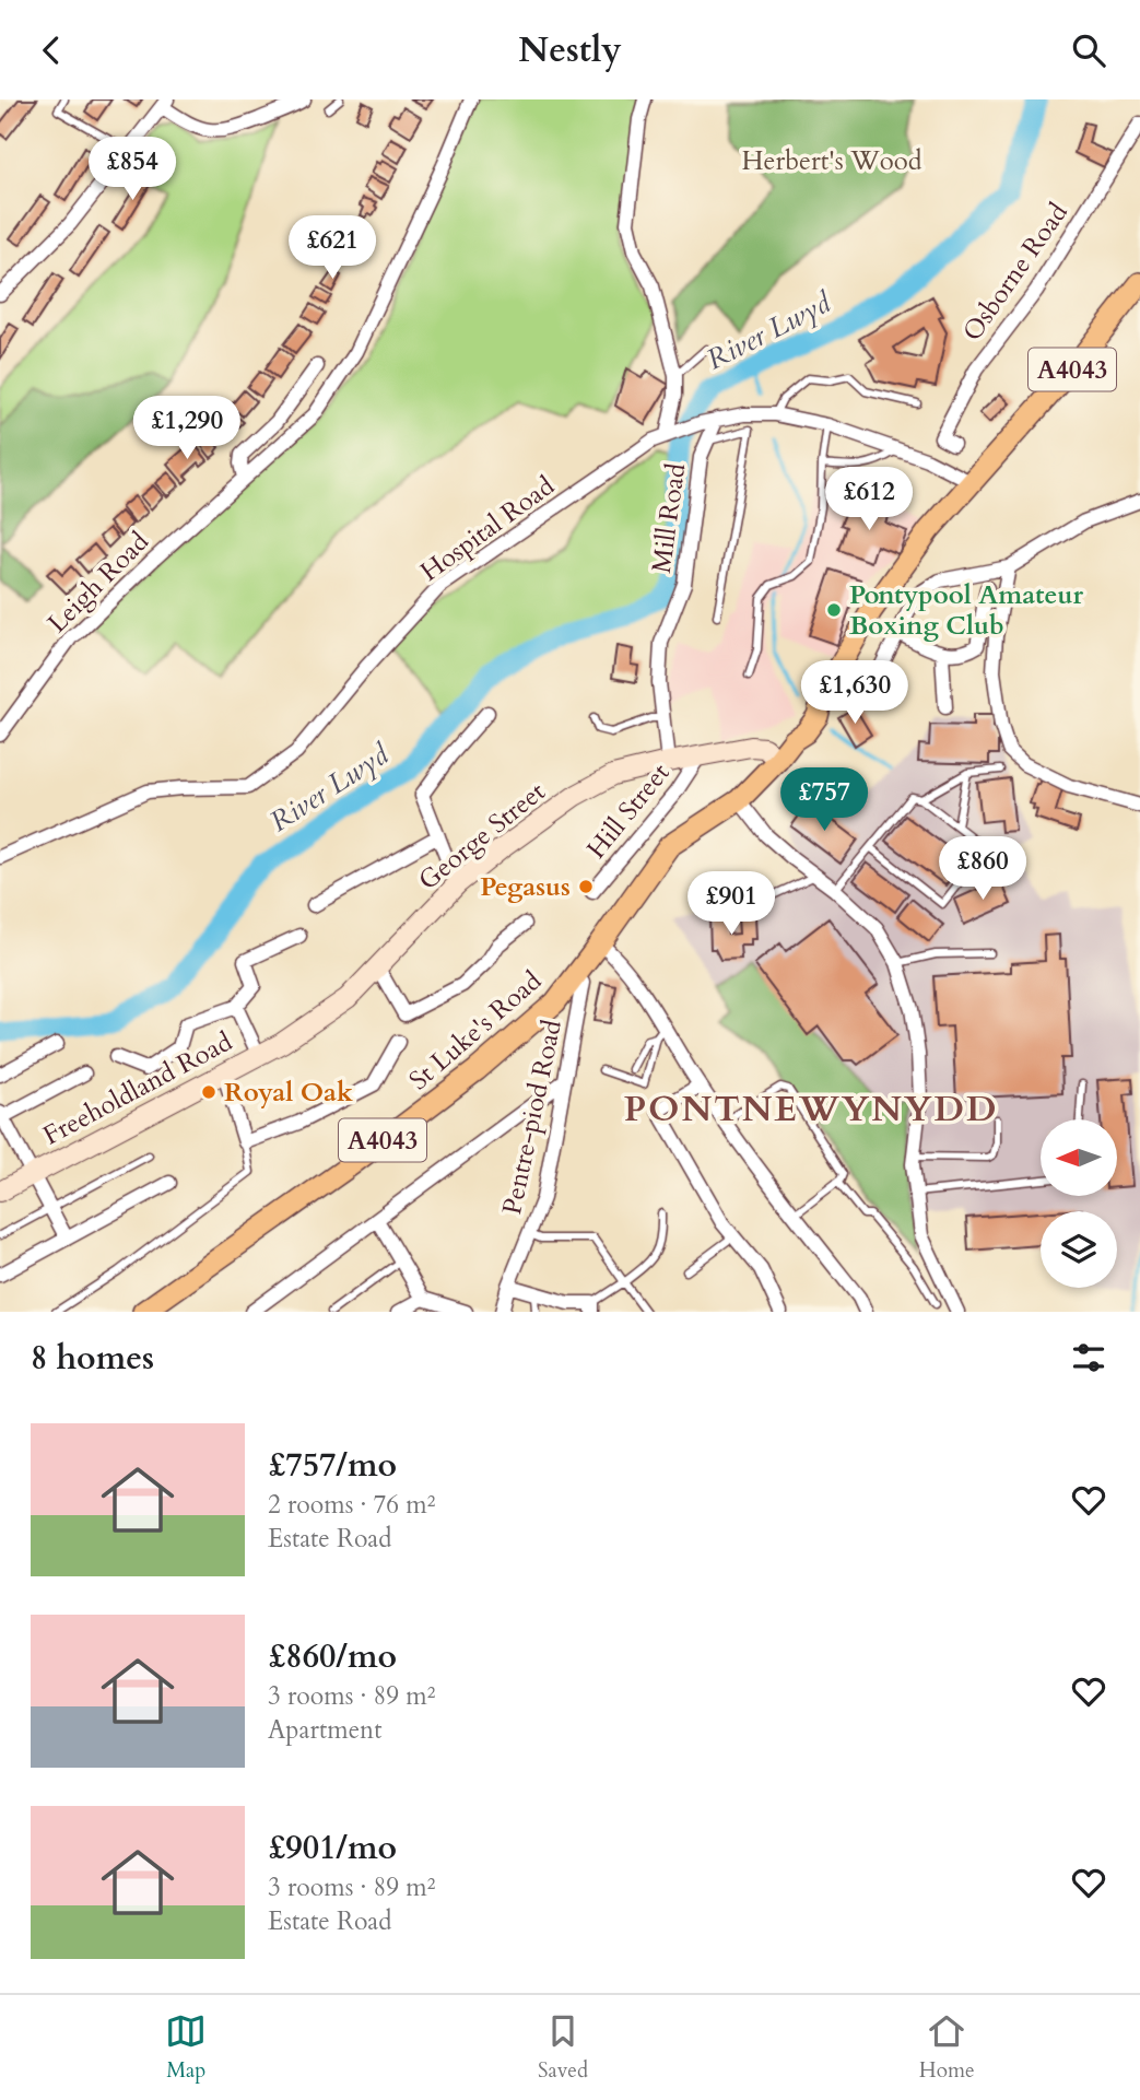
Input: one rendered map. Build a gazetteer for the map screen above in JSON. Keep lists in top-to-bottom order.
{
  "streets": {
    "main road": [
      "A4043",
      "George Street",
      "St Luke's Road",
      "Freeholdland Road"
    ],
    "street": [
      "Osborne Road",
      "Mill Road",
      "Hospital Road",
      "Leigh Road",
      "Hill Street",
      "Pentre-piod Road"
    ]
  },
  "crossings": [
    ["Mill Road", "Hospital Road"],
    ["Mill Road", "George Street"],
    ["Hospital Road", "St Luke's Road"],
    ["Hill Street", "George Street"],
    ["George Street", "St Luke's Road"],
    ["George Street", "Freeholdland Road"],
    ["St Luke's Road", "Pentre-piod Road"]
  ],
  "districts": ["PONTNEWYNYDD"],
  "water": ["River Lwyd"],
  "parks": ["Herbert's Wood"],
  "places": ["Pontypool Amateur Boxing Club", "Pegasus", "Royal Oak"],
  "north": "left",
  "page": {
    "header": "Nestly",
    "price": [
      "£854",
      "£621",
      "£1,290",
      "£612",
      "£1,630",
      "£757",
      "£860",
      "£901"
    ],
    "heading": "8 homes",
    "list": [
      {
        "name": "£757/mo",
        "note": "2 rooms · 76 m² · Estate Road"
      },
      {
        "name": "£860/mo",
        "note": "3 rooms · 89 m² · Apartment"
      },
      {
        "name": "£901/mo",
        "note": "3 rooms · 89 m² · Estate Road"
      }
    ],
    "tabs": ["Map", "Saved", "Home"]
  }
}
